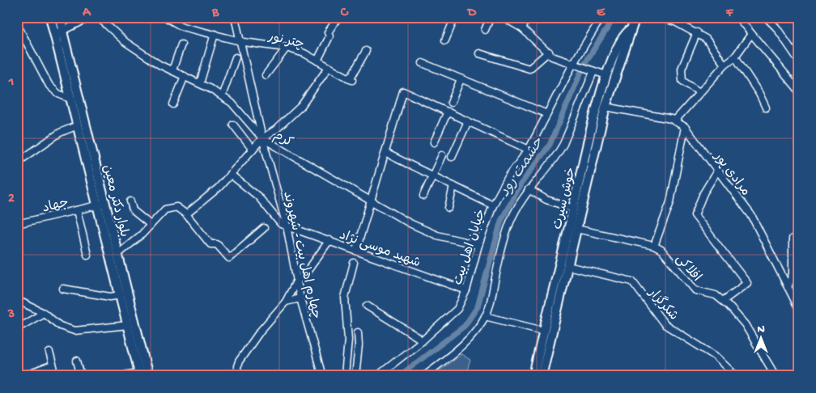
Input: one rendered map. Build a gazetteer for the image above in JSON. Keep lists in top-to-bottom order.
{
  "streets": {
    "main road": ["خوش سیرت", "بلوار دکتر معین"],
    "street": [
      "چتر نور",
      "کرم",
      "مرادی پور",
      "جهاد",
      "خیابان اهل بیت",
      "شهید موسی نژاد",
      "چهارم اهل بیت - شهروند",
      "افلاکی",
      "شکرگزار"
    ]
  },
  "crossings": [
    ["چتر نور", "چهارم اهل بیت - شهروند"],
    ["کرم", "خیابان اهل بیت"],
    ["کرم", "چهارم اهل بیت - شهروند"],
    ["مرادی پور", "خوش سیرت"],
    ["خوش سیرت", "افلاکی"],
    ["خوش سیرت", "شکرگزار"],
    ["بلوار دکتر معین", "جهاد"],
    ["خیابان اهل بیت", "شهید موسی نژاد"],
    ["شهید موسی نژاد", "چهارم اهل بیت - شهروند"]
  ],
  "water": ["حشمت رود"],
  "north": "top",
  "grid": {
    "columns": [
      "A",
      "B",
      "C",
      "D",
      "E",
      "F"
    ],
    "rows": ["1", "2", "3"]
  }
}
